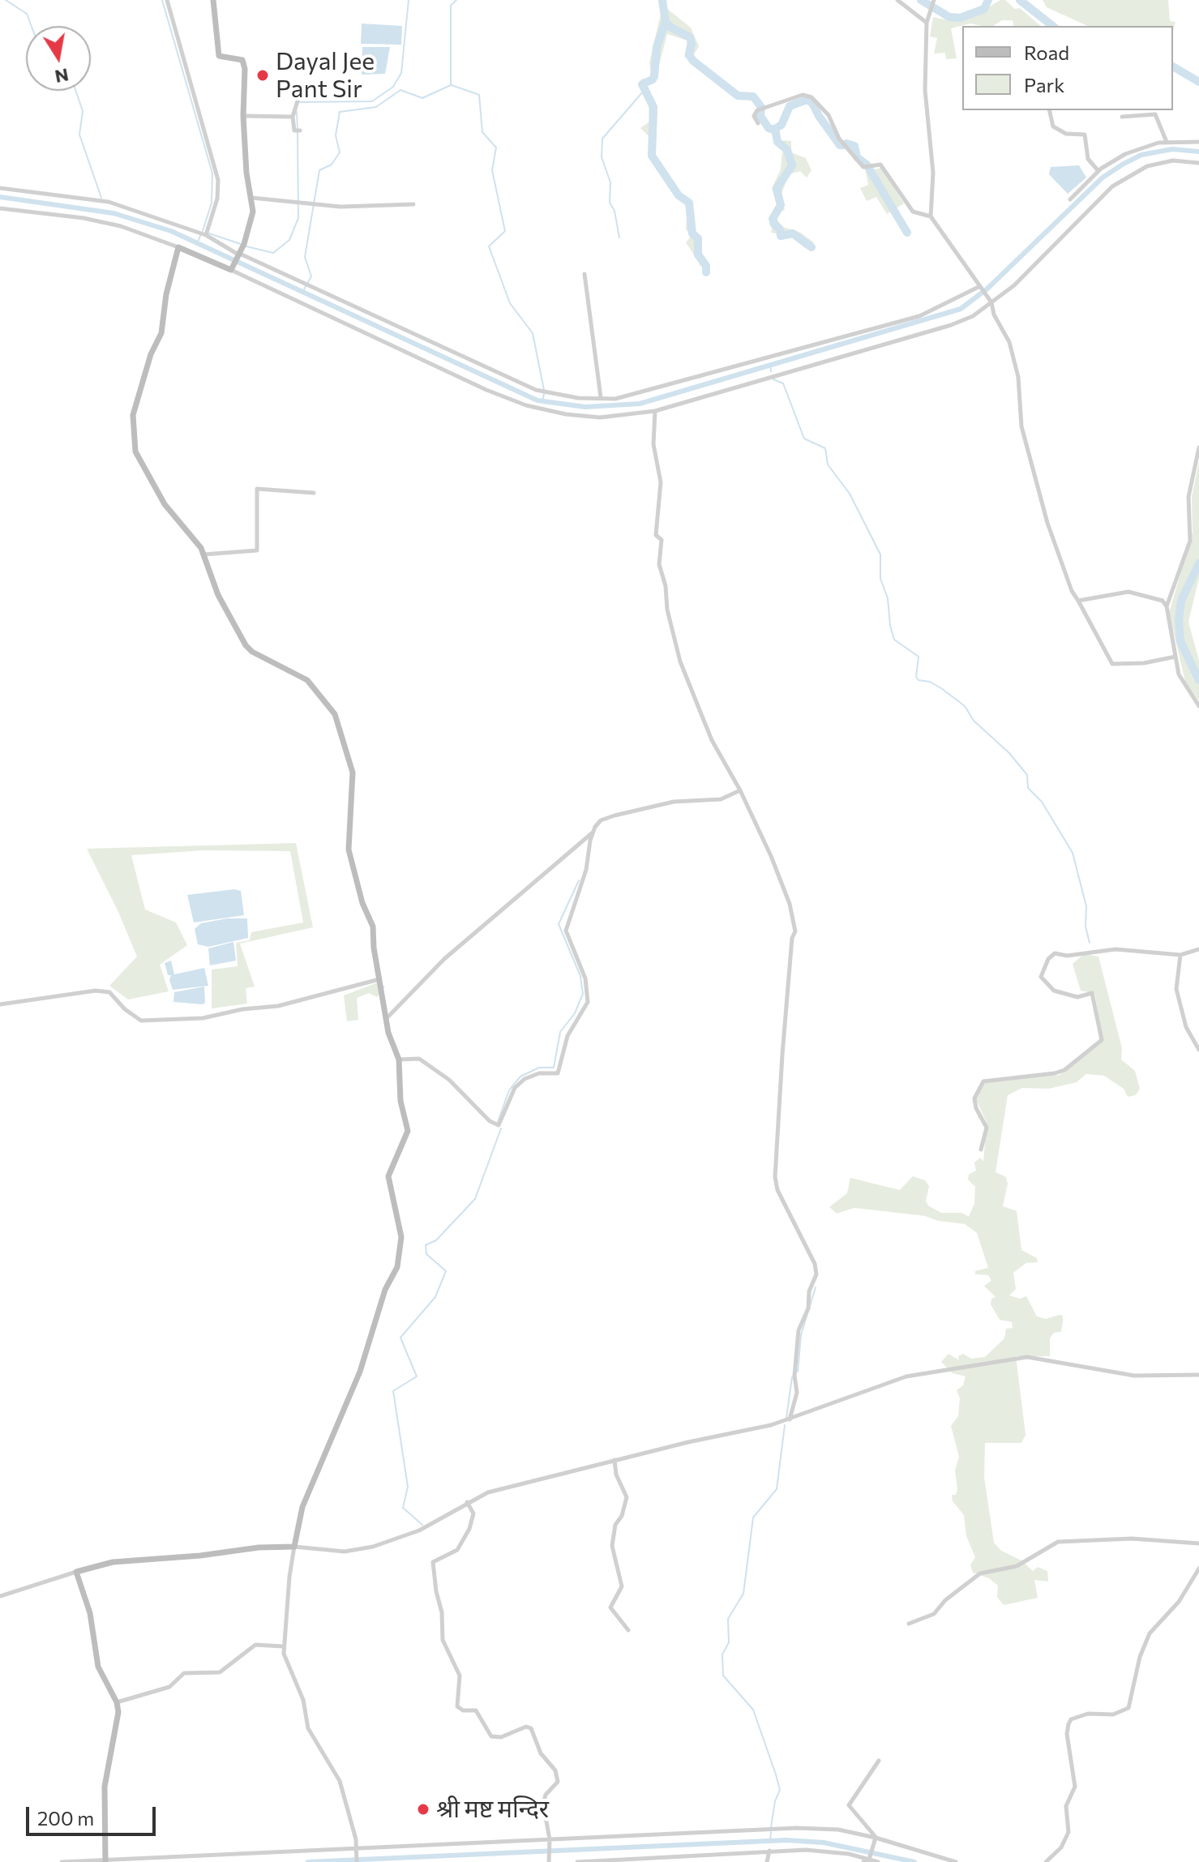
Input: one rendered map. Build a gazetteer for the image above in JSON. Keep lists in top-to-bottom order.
{
  "places": ["Dayal Jee Pant Sir", "श्री मष्ट मन्दिर"],
  "legend": ["Road", "Park"],
  "scale_bar": "200 m",
  "north": "bottom"
}
